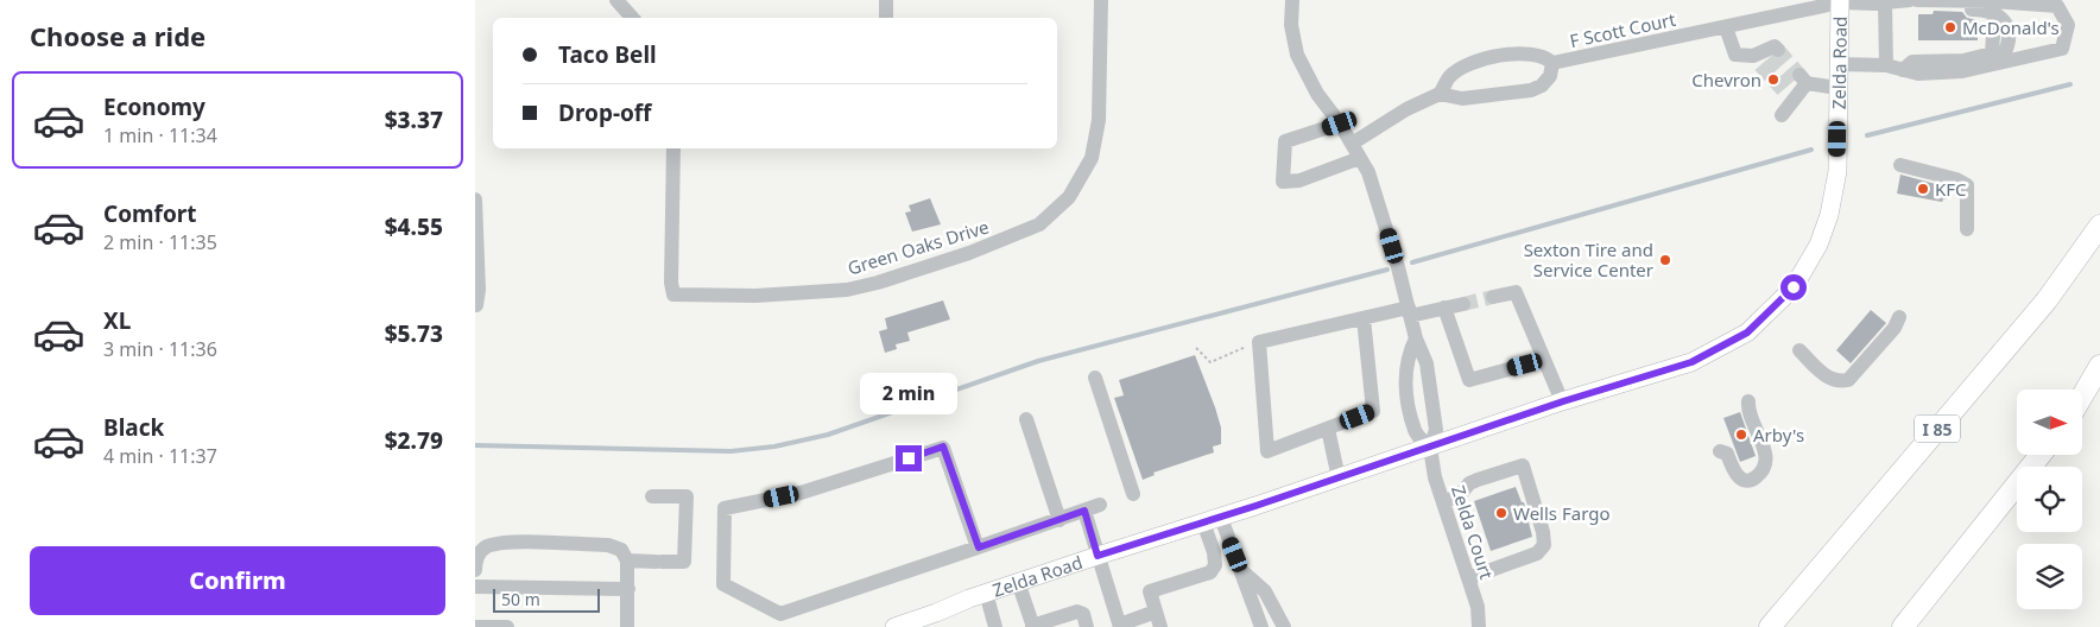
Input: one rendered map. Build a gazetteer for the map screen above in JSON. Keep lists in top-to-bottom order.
{
  "streets": {
    "highway": ["I 85"],
    "main road": ["Zelda Road"],
    "street": ["F Scott Court", "Green Oaks Drive", "Zelda Court"]
  },
  "crossings": [
    ["F Scott Court", "Zelda Road"],
    ["Zelda Road", "Zelda Court"]
  ],
  "places": [
    "McDonald's",
    "Chevron",
    "KFC",
    "Sexton Tire and Service Center",
    "Arby's",
    "Wells Fargo"
  ],
  "scale_bar": "50 m",
  "north": "right",
  "page": {
    "heading": "Choose a ride",
    "banner": ["Taco Bell", "Drop-off"],
    "list": [
      {
        "name": "Economy",
        "note": "1 min · 11:34",
        "value": "$3.37"
      },
      {
        "name": "Comfort",
        "note": "2 min · 11:35",
        "value": "$4.55"
      },
      {
        "name": "XL",
        "note": "3 min · 11:36",
        "value": "$5.73"
      },
      {
        "name": "Black",
        "note": "4 min · 11:37",
        "value": "$2.79"
      }
    ],
    "bubble": "2 min",
    "buttons": "Confirm",
    "scale": "50 m"
  }
}
